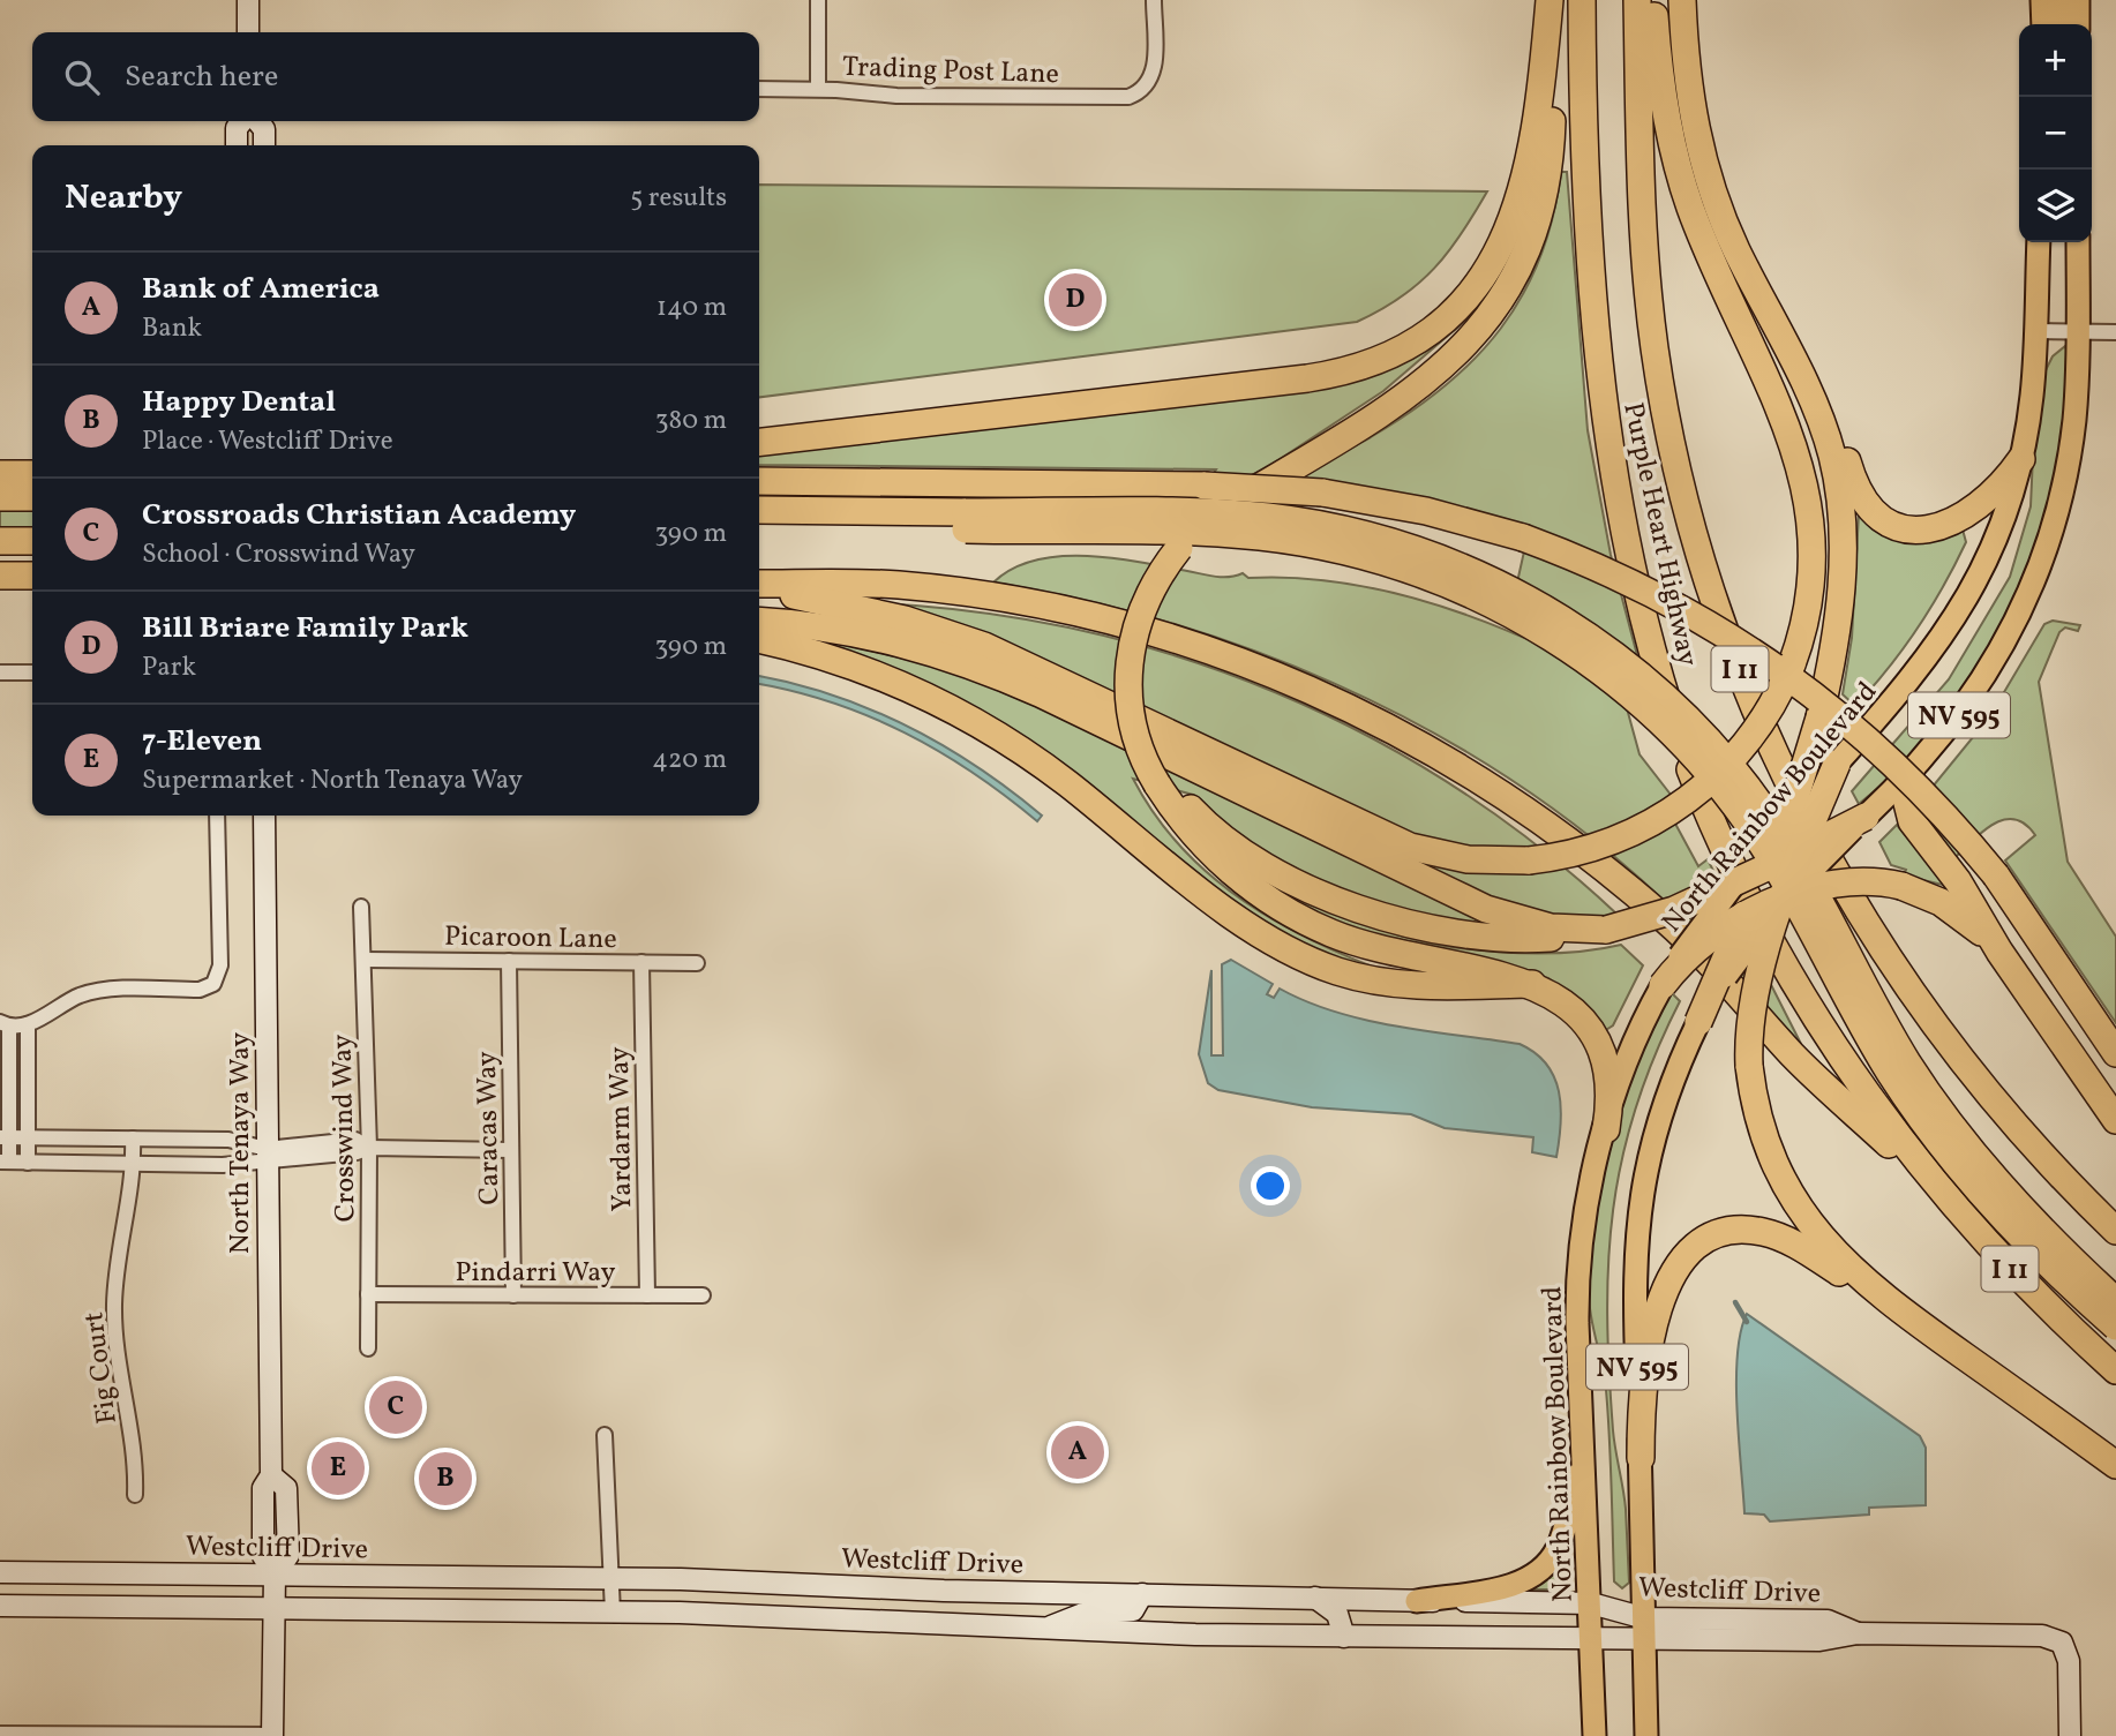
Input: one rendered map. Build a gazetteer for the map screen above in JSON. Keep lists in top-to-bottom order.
{
  "streets": {
    "highway": ["Purple Heart Highway", "I 11"],
    "main road": [
      "NV 595",
      "North Rainbow Boulevard",
      "North Tenaya Way",
      "Westcliff Drive"
    ],
    "street": [
      "Trading Post Lane",
      "Picaroon Lane",
      "Crosswind Way",
      "Caracas Way",
      "Yardarm Way",
      "Pindarri Way",
      "Fig Court"
    ]
  },
  "crossings": [
    ["NV 595", "North Rainbow Boulevard"],
    ["NV 595", "Westcliff Drive"],
    ["North Rainbow Boulevard", "Westcliff Drive"],
    ["Picaroon Lane", "Crosswind Way"],
    ["Picaroon Lane", "Caracas Way"],
    ["Picaroon Lane", "Yardarm Way"],
    ["Crosswind Way", "Pindarri Way"],
    ["Caracas Way", "Pindarri Way"],
    ["Yardarm Way", "Pindarri Way"],
    ["North Tenaya Way", "Westcliff Drive"]
  ],
  "page": {
    "map_buttons": ["+", "−"],
    "search": "Search here",
    "heading": ["Nearby", "5 results"],
    "list": [
      {
        "mark": "A",
        "name": "Bank of America",
        "note": "Bank",
        "value": "140 m"
      },
      {
        "mark": "B",
        "name": "Happy Dental",
        "note": "Place · Westcliff Drive",
        "value": "380 m"
      },
      {
        "mark": "C",
        "name": "Crossroads Christian Academy",
        "note": "School · Crosswind Way",
        "value": "390 m"
      },
      {
        "mark": "D",
        "name": "Bill Briare Family Park",
        "note": "Park",
        "value": "390 m"
      },
      {
        "mark": "E",
        "name": "7-Eleven",
        "note": "Supermarket · North Tenaya Way",
        "value": "420 m"
      }
    ],
    "pins": [
      "D",
      "C",
      "A",
      "E",
      "B"
    ]
  }
}
